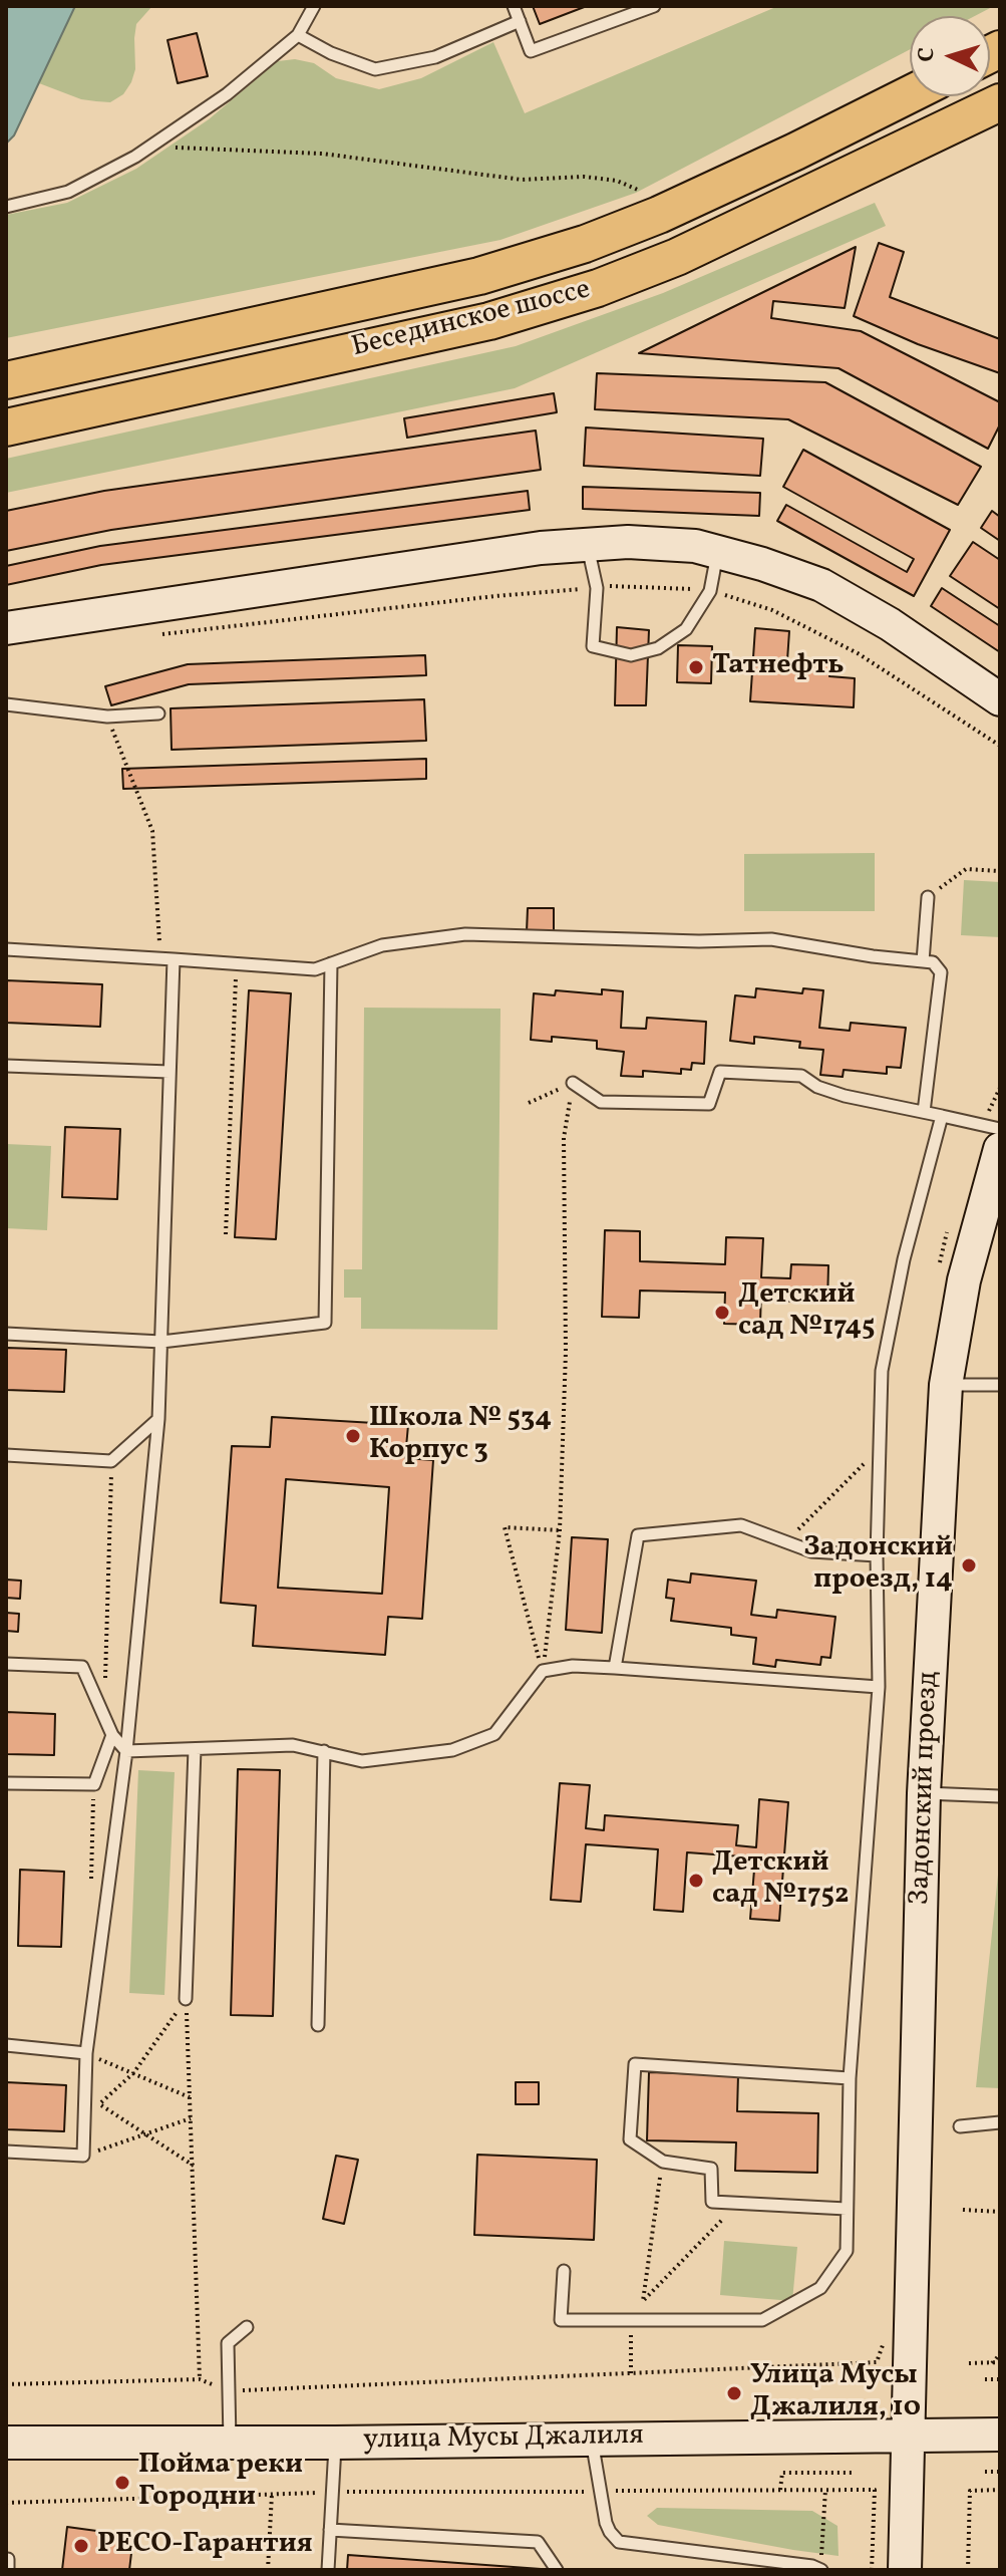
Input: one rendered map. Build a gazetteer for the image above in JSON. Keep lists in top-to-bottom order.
{
  "streets": {
    "main road": ["Бесединское шоссе"],
    "street": ["Задонский проезд", "улица Мусы Джалиля"]
  },
  "crossings": [
    ["Задонский проезд", "улица Мусы Джалиля"]
  ],
  "places": [
    "Татнефть",
    "Детский сад №1745",
    "Школа № 534 Корпус 3",
    "Задонский проезд, 14",
    "Детский сад №1752",
    "Улица Мусы Джалиля, 10",
    "Пойма реки Городни",
    "РЕСО-Гарантия"
  ],
  "north": "left"
}
